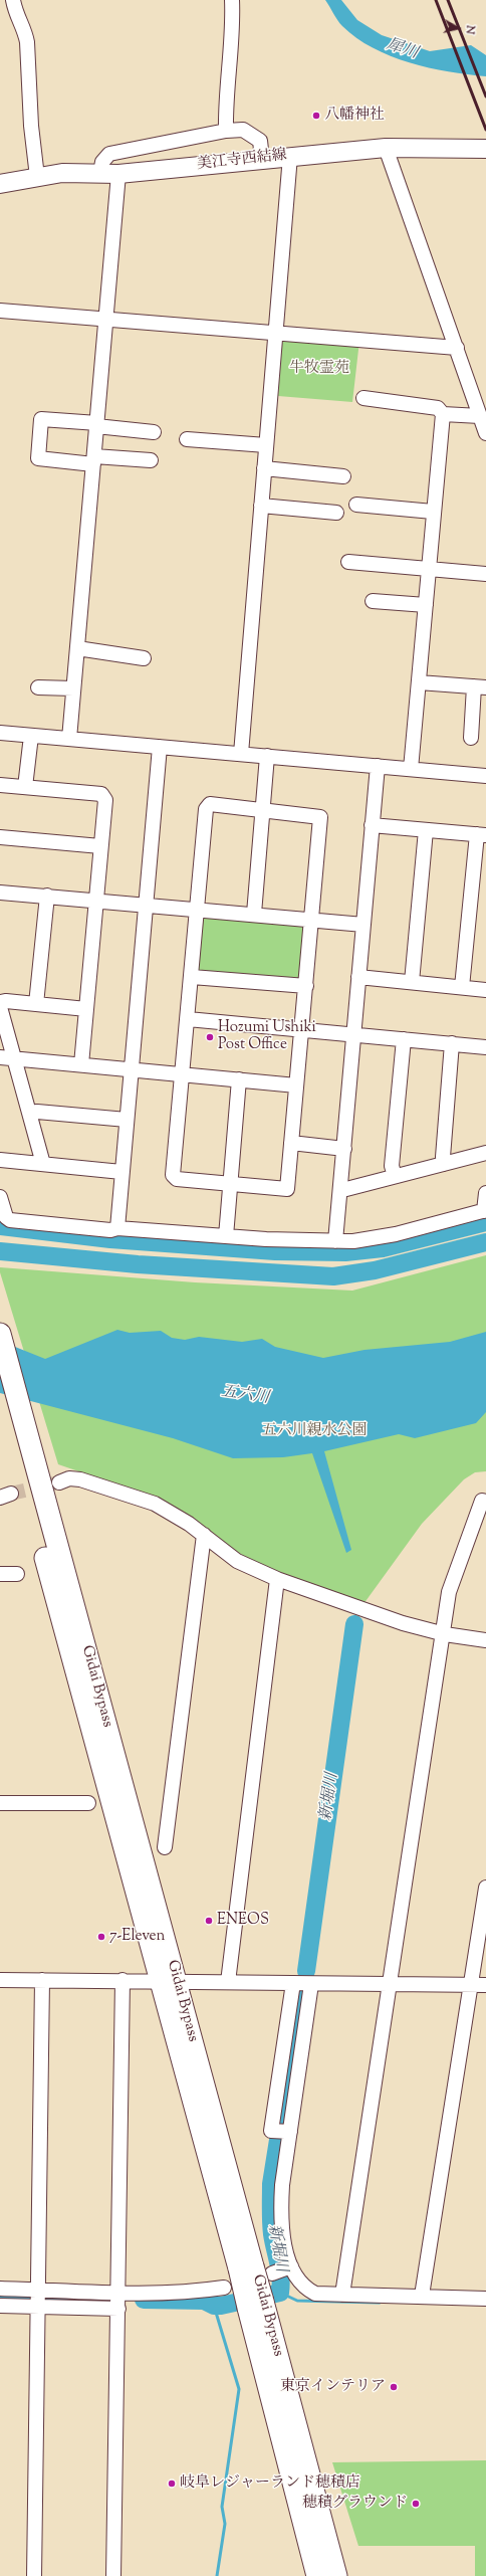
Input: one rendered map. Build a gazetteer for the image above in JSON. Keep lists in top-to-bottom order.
{
  "streets": {
    "highway": ["Gidai Bypass"],
    "main road": ["美江寺西結線"]
  },
  "water": ["犀川", "五六川", "新堀川"],
  "parks": ["牛牧霊苑", "五六川親水公園"],
  "places": [
    "八幡神社",
    "Hozumi Ushiki Post Office",
    "ENEOS",
    "7-Eleven",
    "東京インテリア",
    "岐阜レジャーランド穂積店",
    "穂積グラウンド"
  ],
  "north": "right"
}
